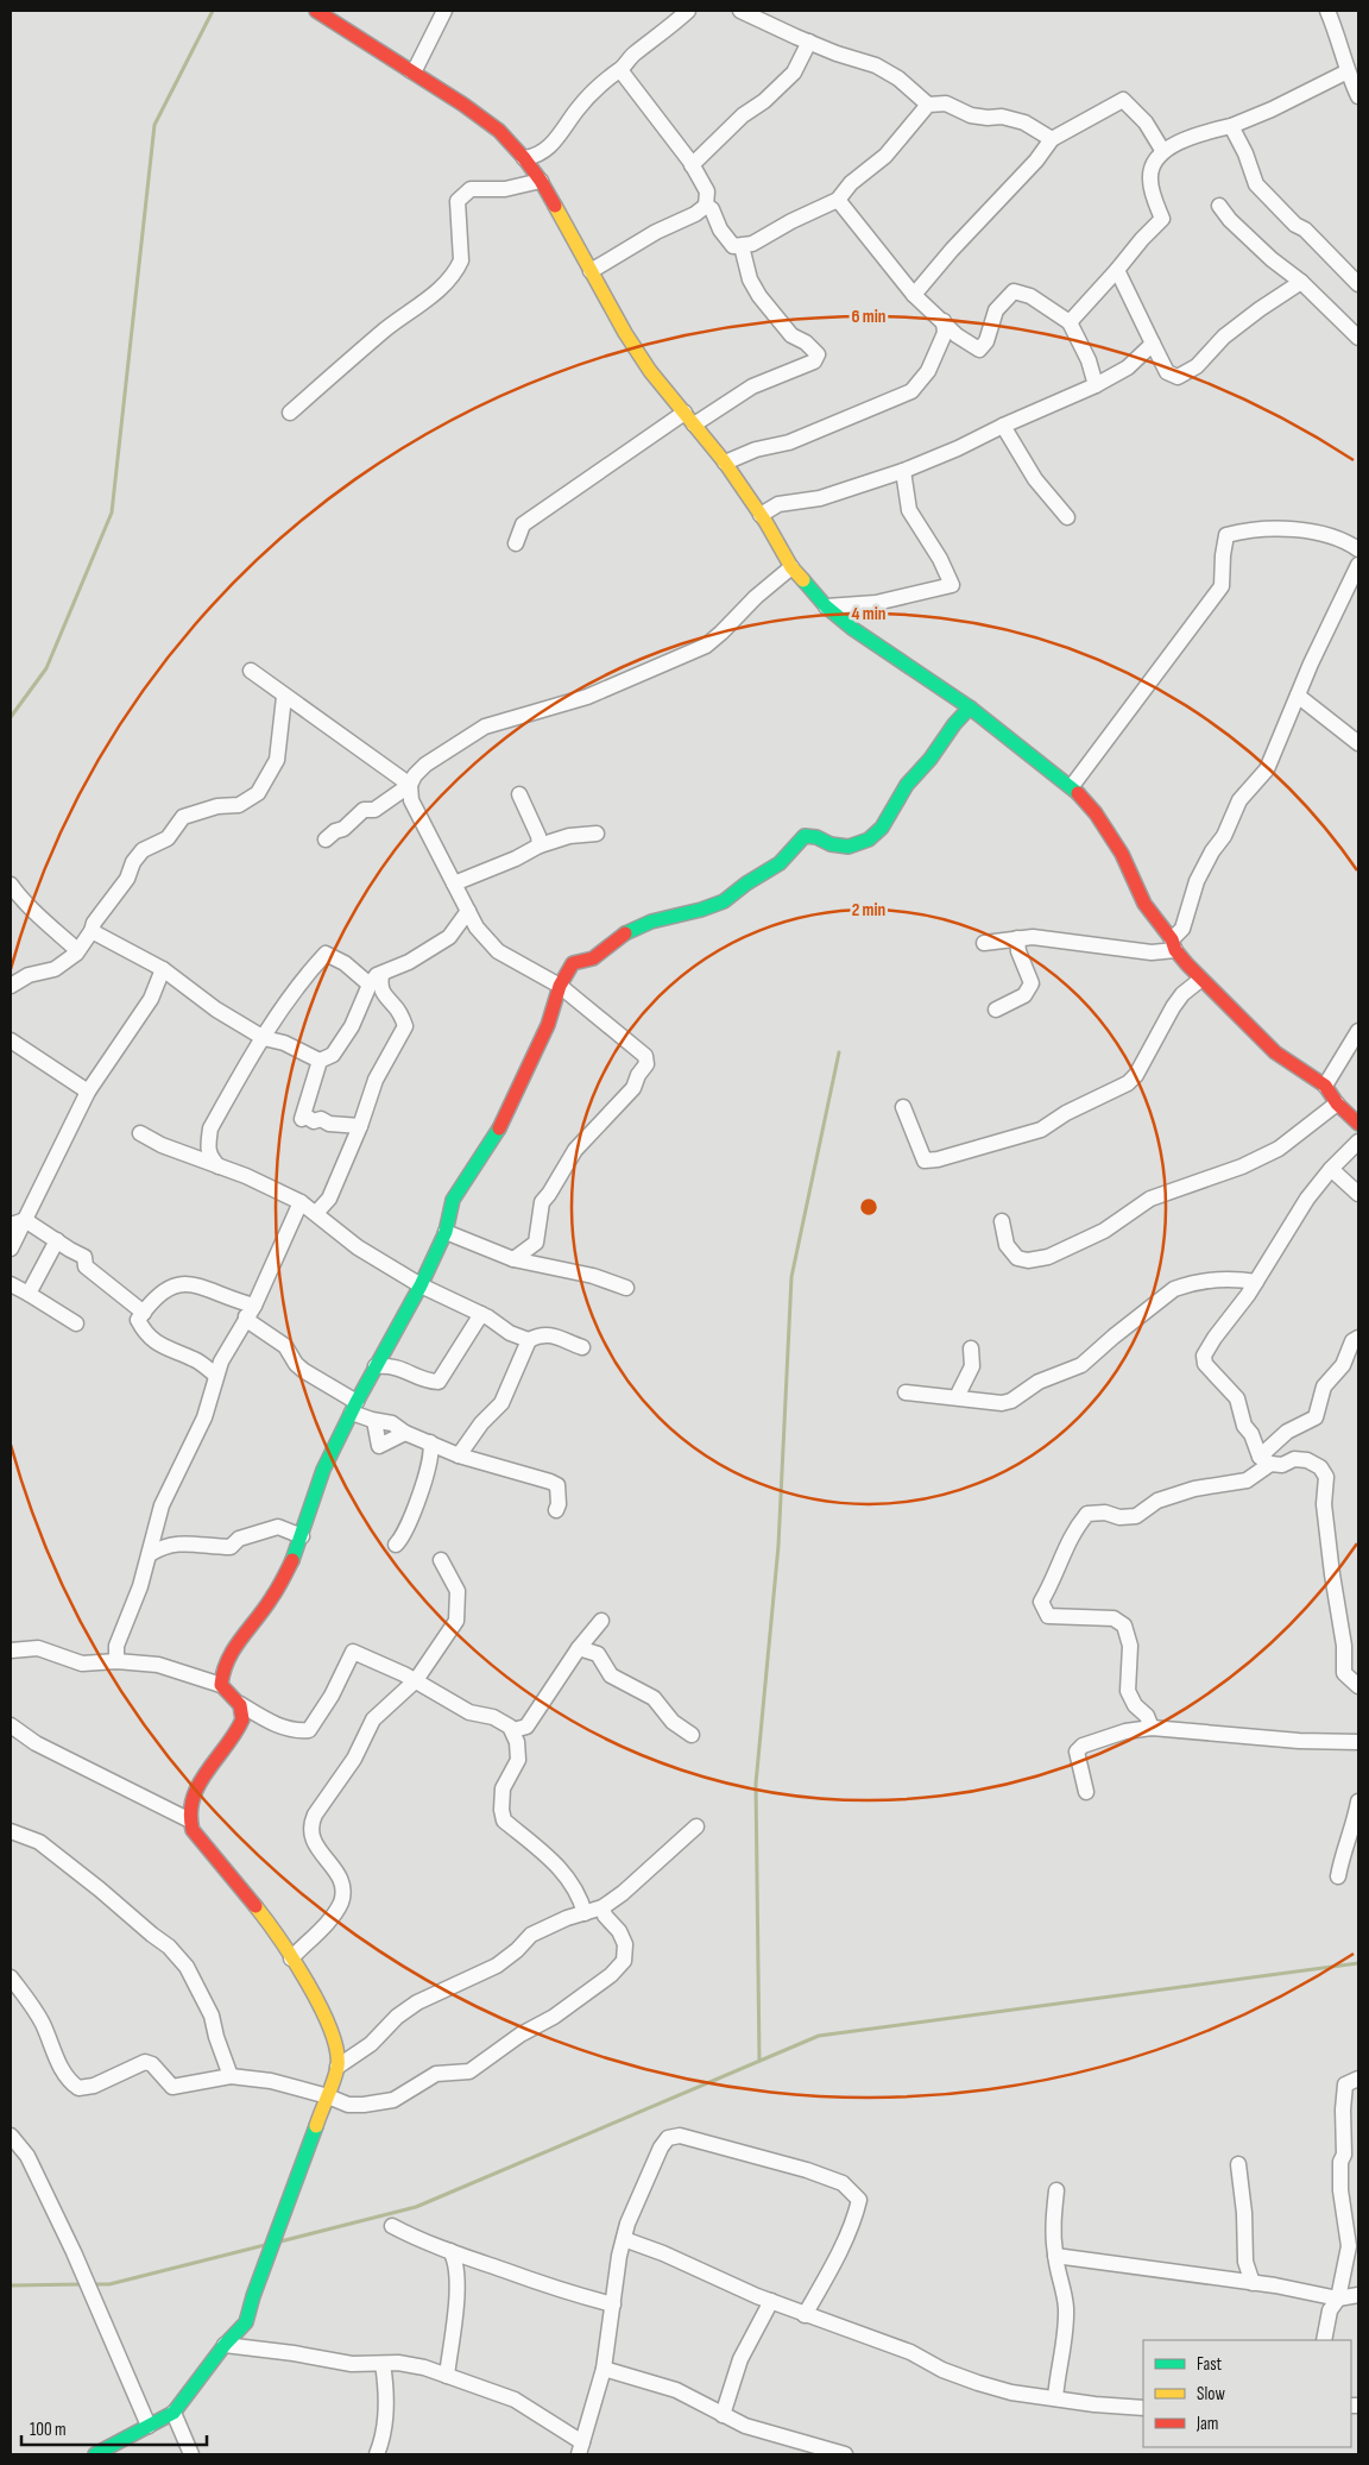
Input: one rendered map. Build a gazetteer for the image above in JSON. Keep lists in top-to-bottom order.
{
  "legend": ["Fast", "Slow", "Jam"],
  "scale_bar": "100 m",
  "rings": ["6 min", "4 min", "2 min"]
}
